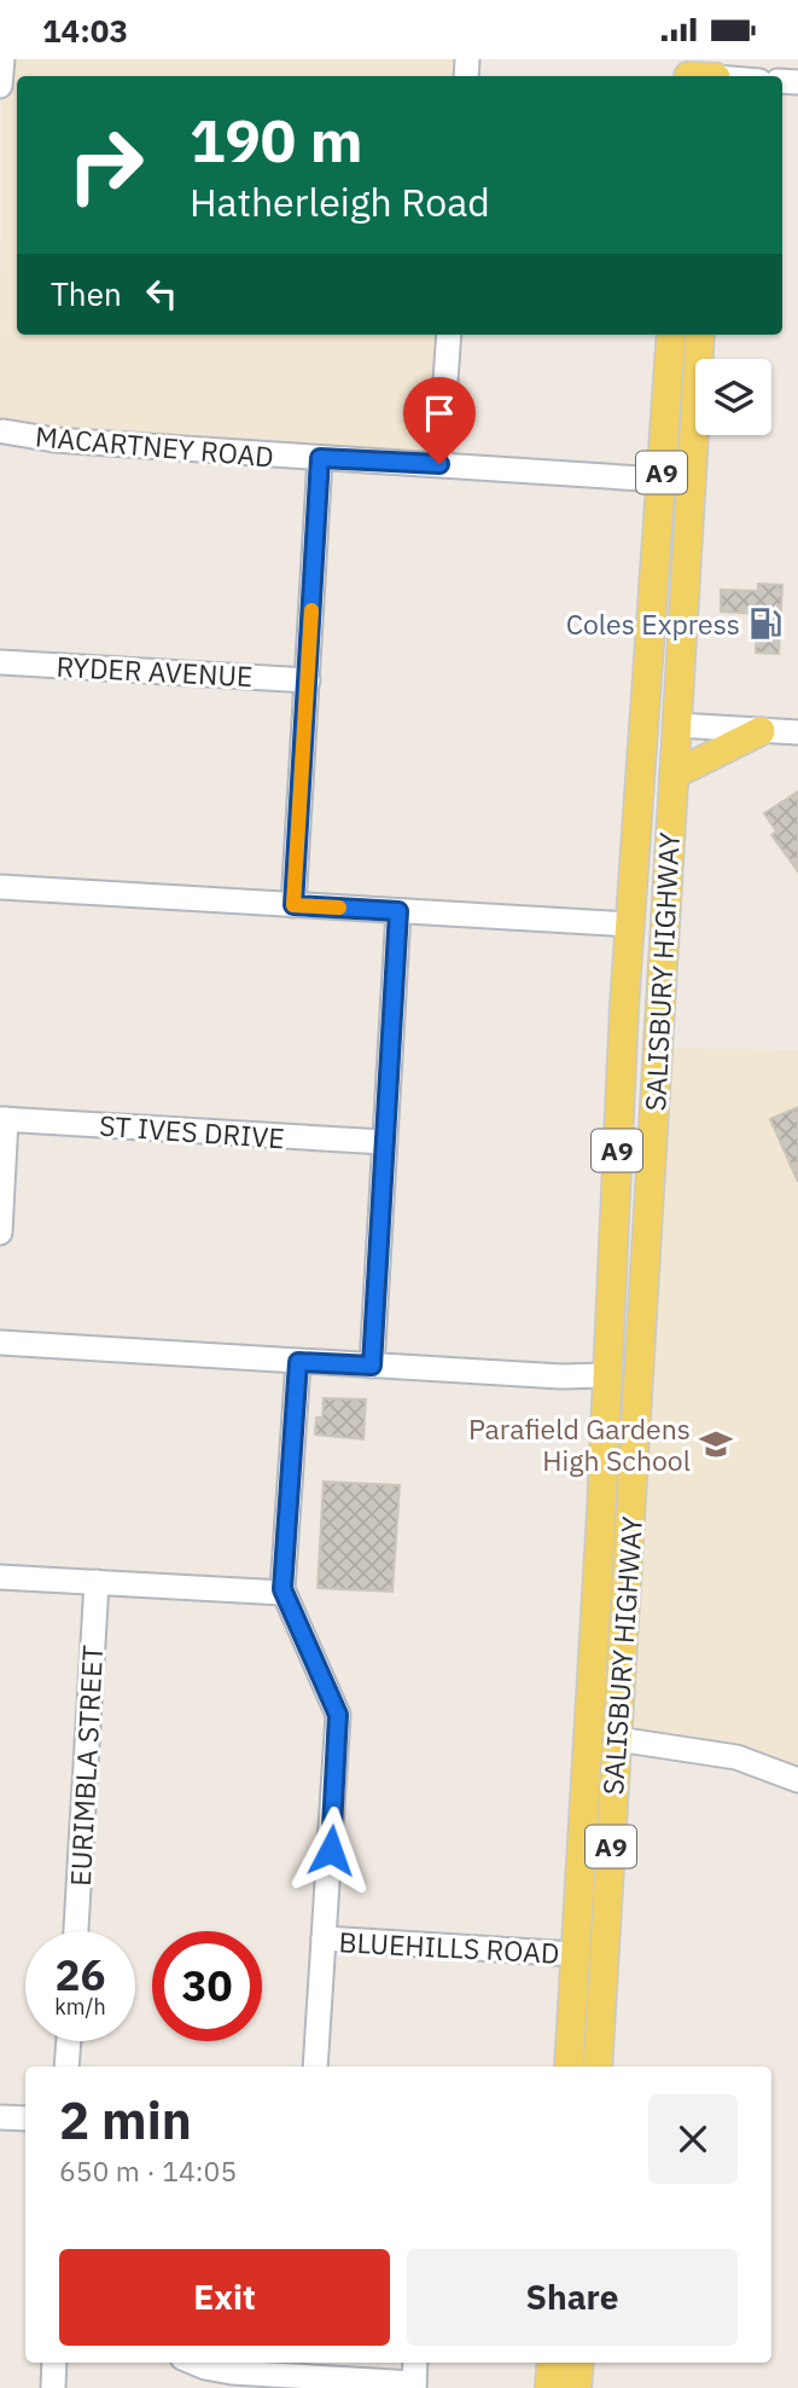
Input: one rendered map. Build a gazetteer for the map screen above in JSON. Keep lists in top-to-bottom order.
{
  "streets": {
    "main road": ["A9", "SALISBURY HIGHWAY"],
    "street": [
      "MACARTNEY ROAD",
      "RYDER AVENUE",
      "ST IVES DRIVE",
      "EURIMBLA STREET",
      "BLUEHILLS ROAD"
    ]
  },
  "crossings": [
    ["MACARTNEY ROAD", "SALISBURY HIGHWAY"],
    ["SALISBURY HIGHWAY", "BLUEHILLS ROAD"]
  ],
  "places": {
    "fuel station": ["Coles Express"],
    "school or university": ["Parafield Gardens High School"]
  },
  "page": {
    "status": "14:03",
    "turn": ["190 m", "Hatherleigh Road"],
    "then": "Then",
    "speed": "26 km/h",
    "limit": "30",
    "heading": ["2 min", "650 m · 14:05"],
    "buttons": ["Exit", "Share"]
  }
}
